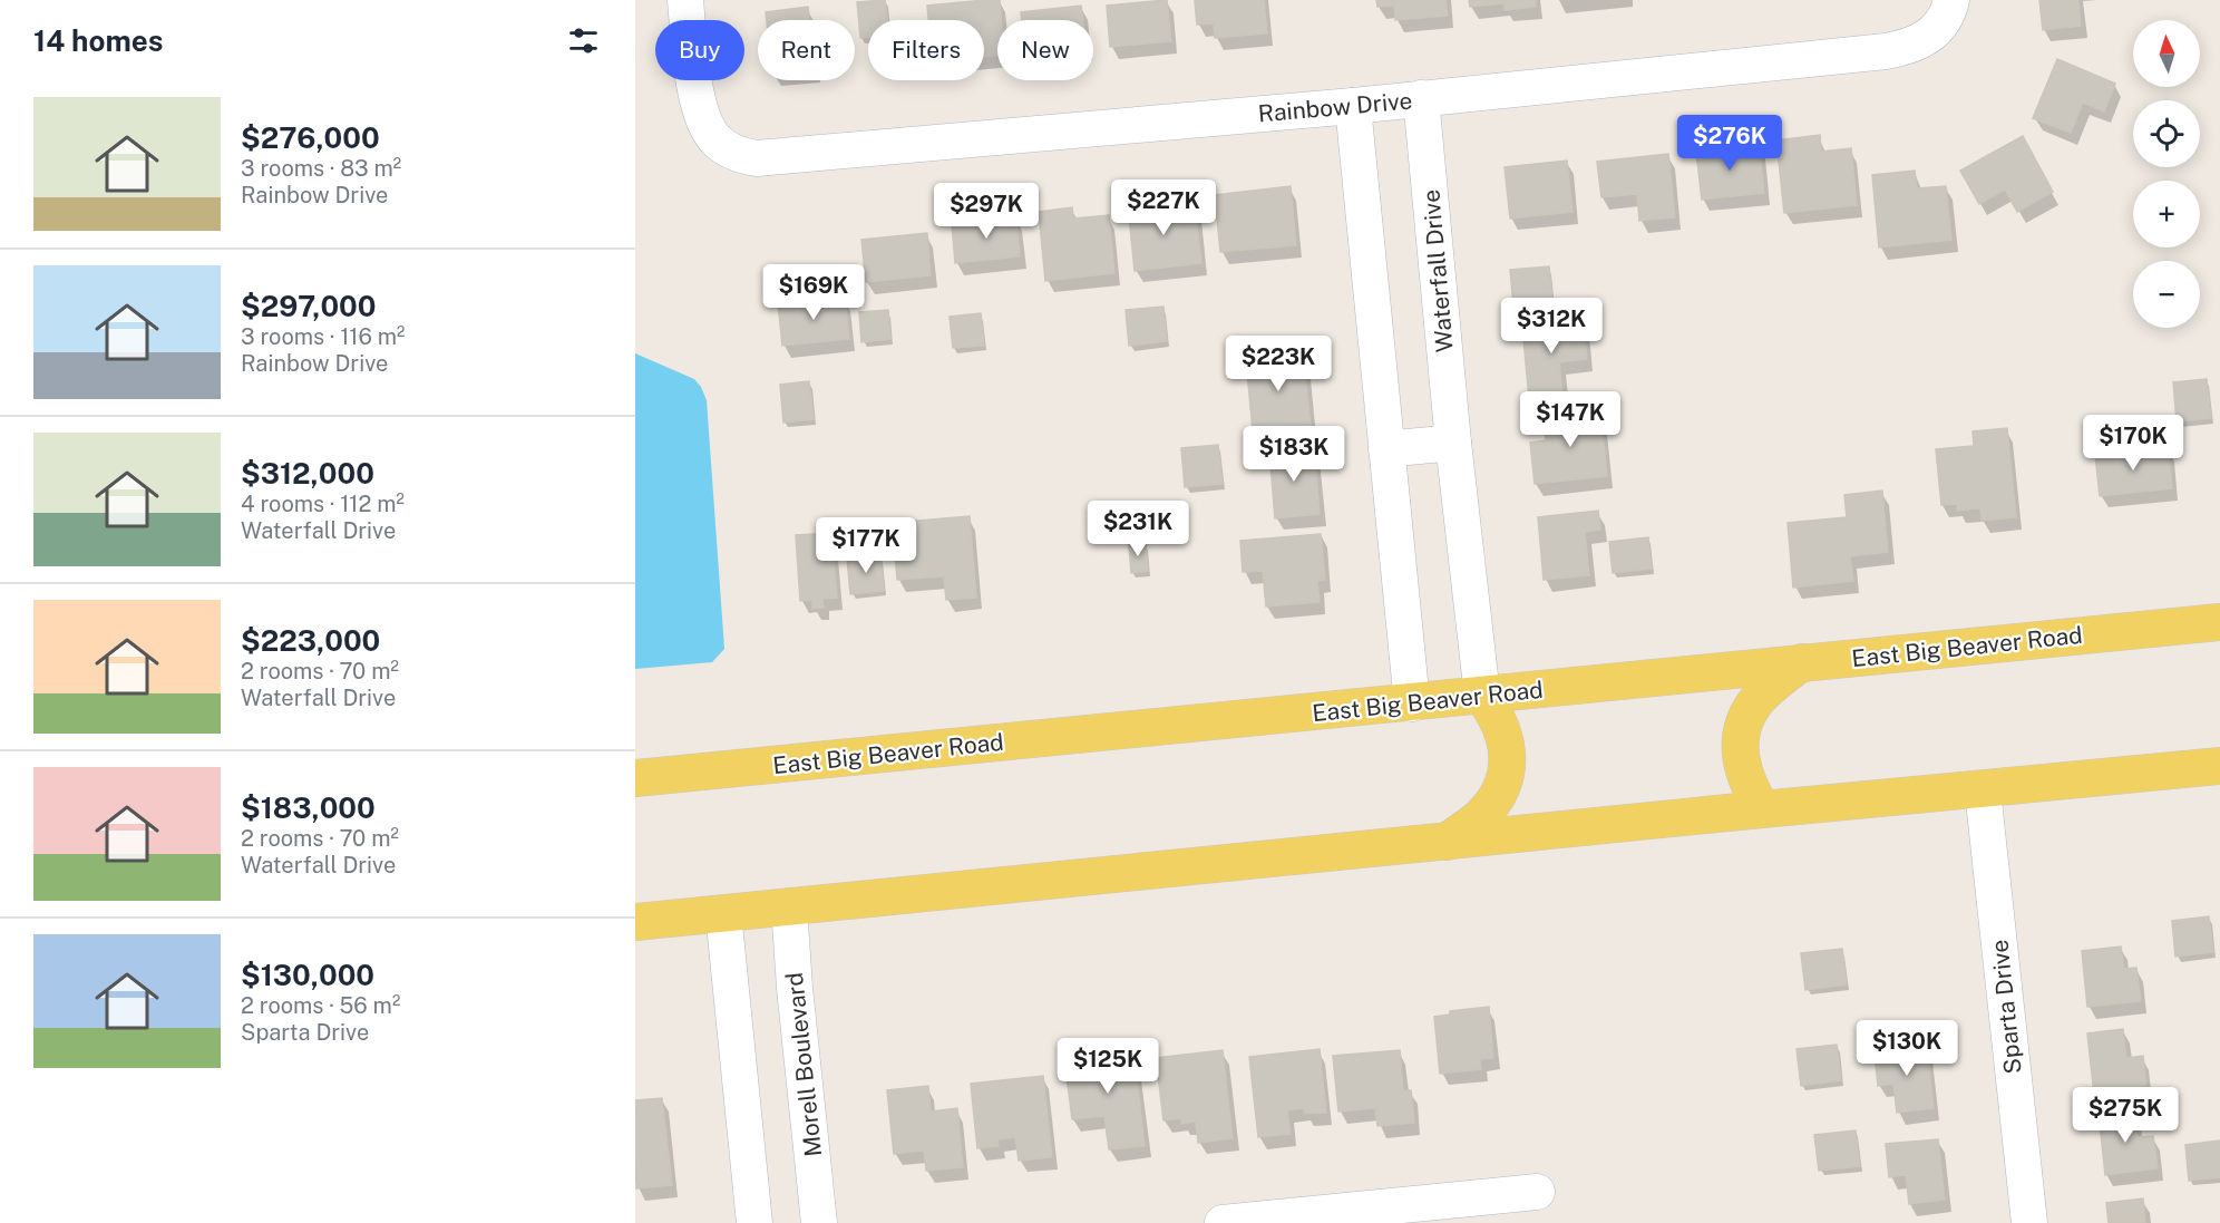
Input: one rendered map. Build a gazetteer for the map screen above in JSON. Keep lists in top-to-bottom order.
{
  "streets": {
    "main road": ["East Big Beaver Road"],
    "street": [
      "Rainbow Drive",
      "Waterfall Drive",
      "Sparta Drive",
      "Morell Boulevard"
    ]
  },
  "crossings": [
    ["Rainbow Drive", "Waterfall Drive"],
    ["Waterfall Drive", "East Big Beaver Road"]
  ],
  "north": "top",
  "page": {
    "heading": "14 homes",
    "map_buttons": ["+", "−"],
    "chip": [
      "Buy",
      "Rent",
      "Filters",
      "New"
    ],
    "list": [
      {
        "name": "$276,000",
        "note": "3 rooms · 83 m² · Rainbow Drive"
      },
      {
        "name": "$297,000",
        "note": "3 rooms · 116 m² · Rainbow Drive"
      },
      {
        "name": "$312,000",
        "note": "4 rooms · 112 m² · Waterfall Drive"
      },
      {
        "name": "$223,000",
        "note": "2 rooms · 70 m² · Waterfall Drive"
      },
      {
        "name": "$183,000",
        "note": "2 rooms · 70 m² · Waterfall Drive"
      },
      {
        "name": "$130,000",
        "note": "2 rooms · 56 m² · Sparta Drive"
      }
    ],
    "price": [
      "$276K",
      "$227K",
      "$297K",
      "$169K",
      "$312K",
      "$223K",
      "$147K",
      "$170K",
      "$183K",
      "$231K",
      "$177K",
      "$130K",
      "$125K",
      "$275K"
    ]
  }
}
